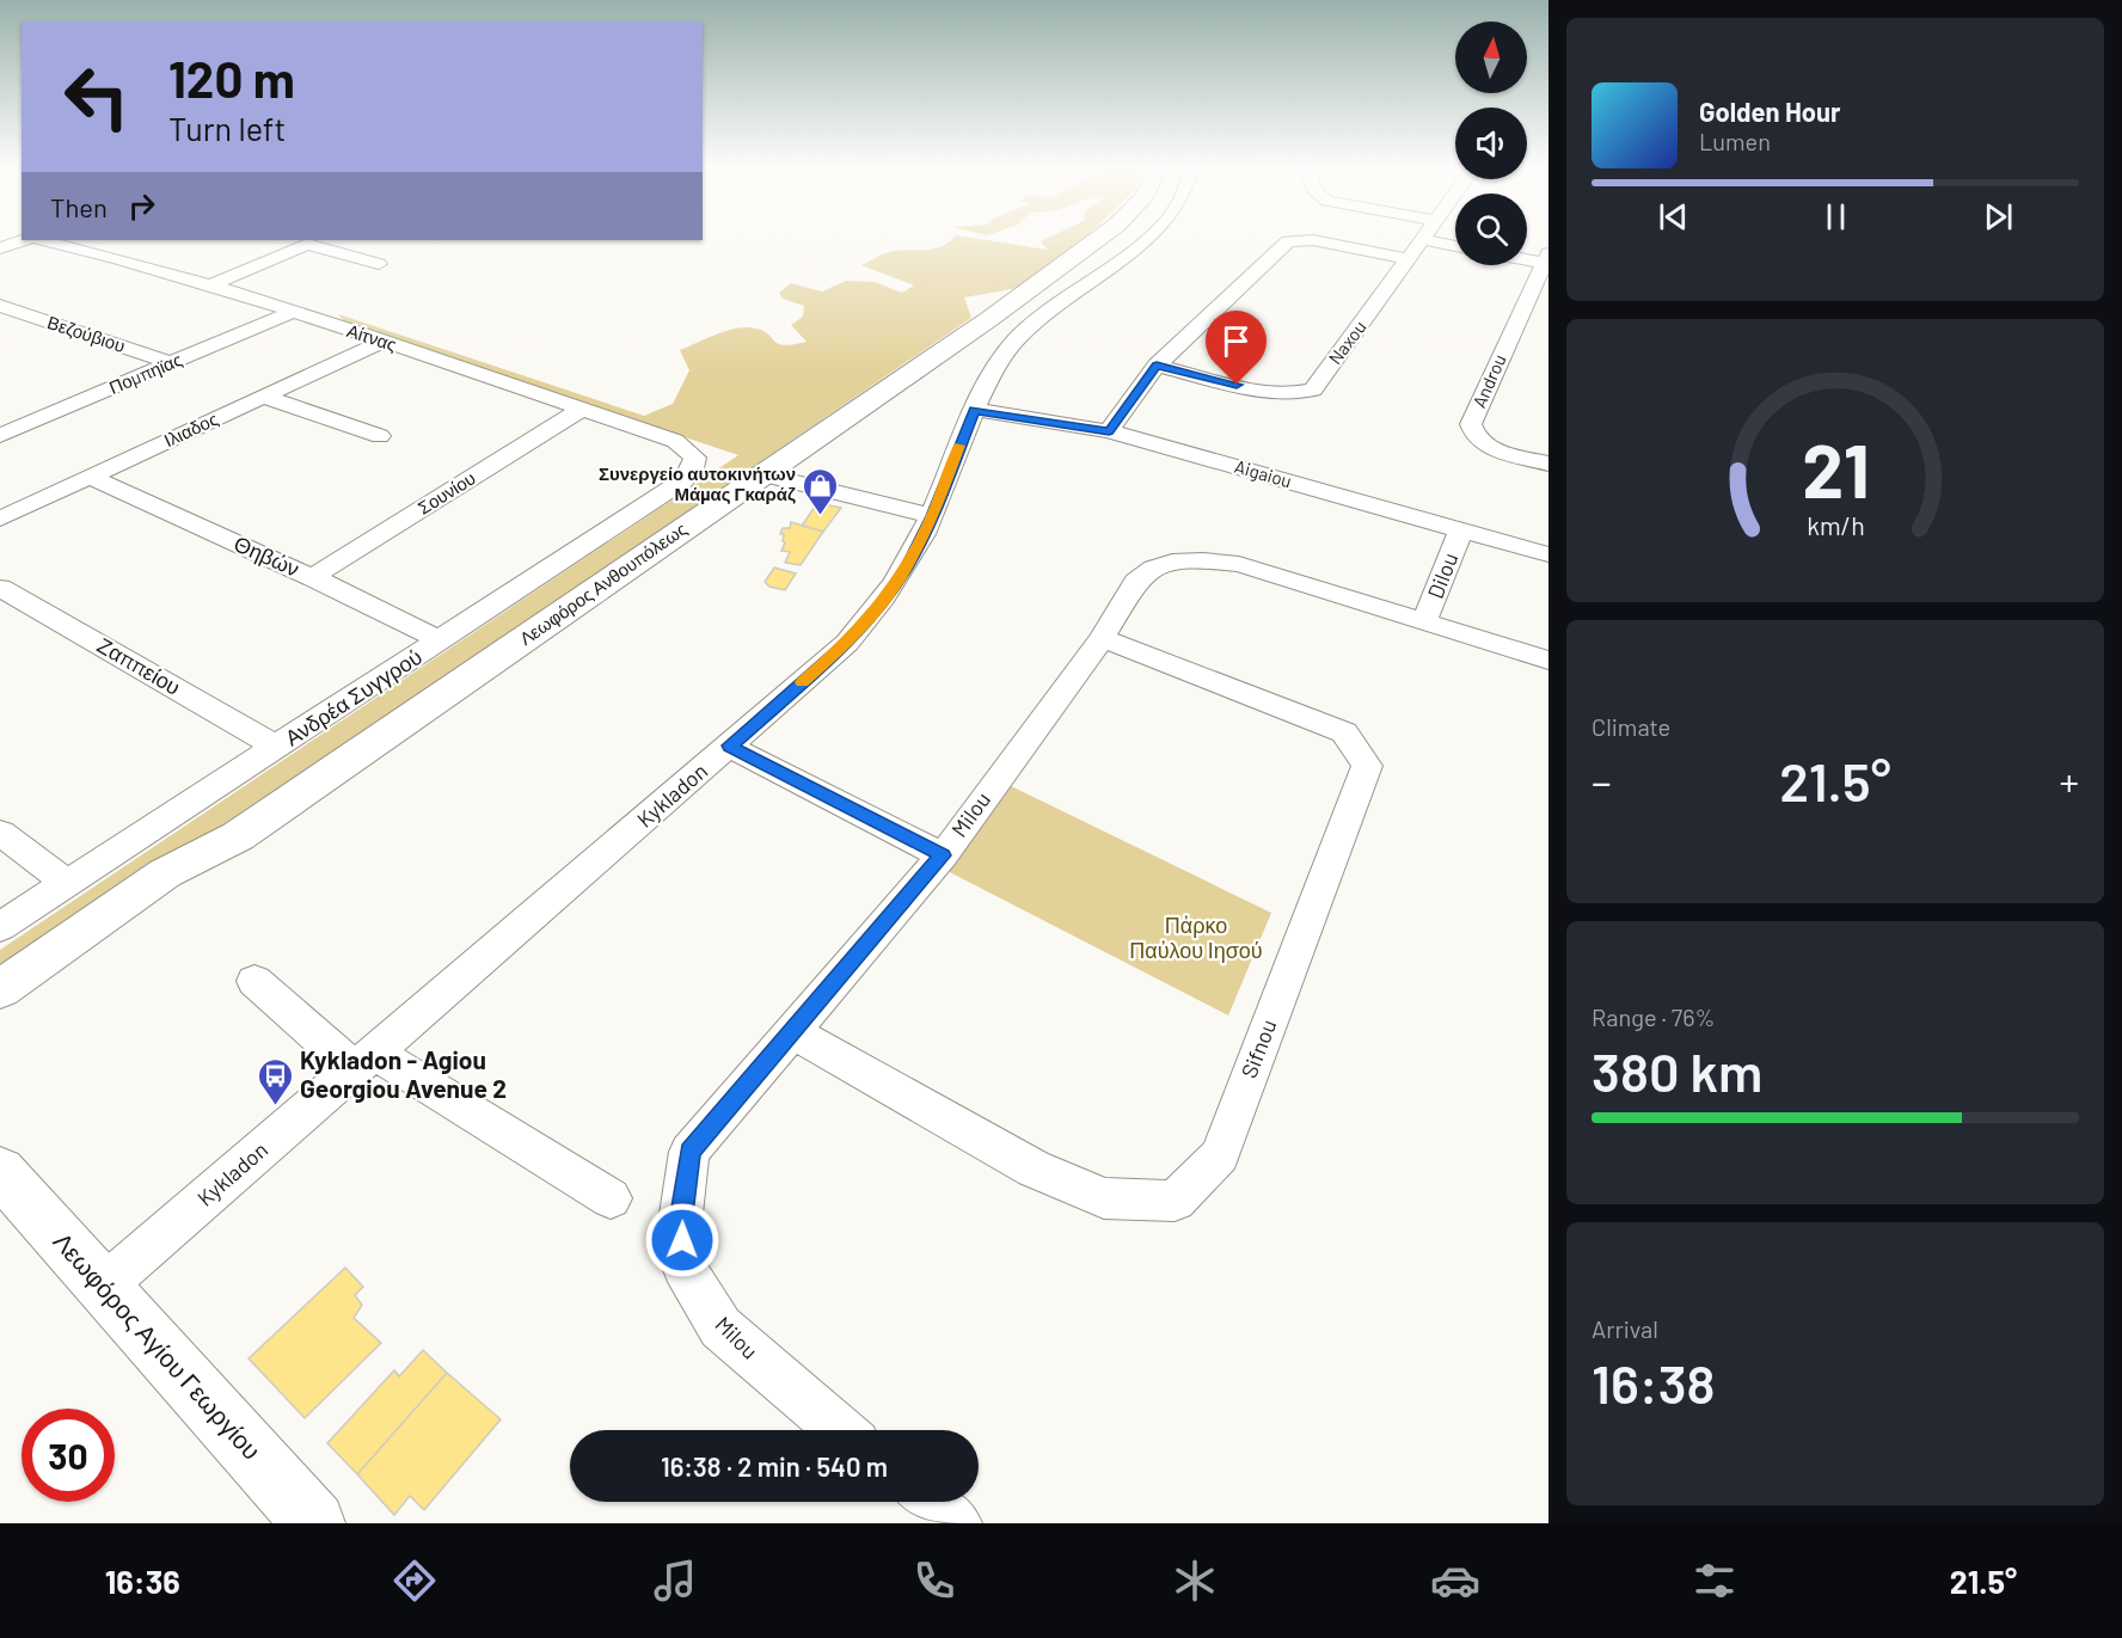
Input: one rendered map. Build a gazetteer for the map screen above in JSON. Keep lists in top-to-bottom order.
{
  "streets": {
    "main road": ["Λεωφόρος Ανθουπόλεως", "Λεωφόρος Αγίου Γεωργίου"],
    "street": [
      "Βεζούβιου",
      "Αίτνας",
      "Naxou",
      "Πομπηϊας",
      "Androu",
      "Ιλιαδος",
      "Aigaiou",
      "Σουνίου",
      "Θηβών",
      "Dilou",
      "Ζαππείου",
      "Ανδρέα Συγγρού",
      "Kykladon",
      "Milou",
      "Sifnou"
    ]
  },
  "crossings": [
    ["Βεζούβιου", "Πομπηϊας"],
    ["Αίτνας", "Πομπηϊας"],
    ["Αίτνας", "Ιλιαδος"],
    ["Αίτνας", "Σουνίου"],
    ["Αίτνας", "Ανδρέα Συγγρού"],
    ["Ιλιαδος", "Θηβών"],
    ["Aigaiou", "Dilou"],
    ["Aigaiou", "Kykladon"],
    ["Σουνίου", "Θηβών"],
    ["Θηβών", "Ανδρέα Συγγρού"],
    ["Dilou", "Milou"],
    ["Ζαππείου", "Ανδρέα Συγγρού"],
    ["Kykladon", "Λεωφόρος Αγίου Γεωργίου"],
    ["Milou", "Sifnou"]
  ],
  "parks": ["Πἀρκο Παὐλου Ιησού"],
  "places": {
    "shop": ["Συνεργείο αυτοκινήτων Μάμας Γκαράζ"],
    "bus stop": ["Kykladon - Agiou Georgiou Avenue 2"]
  },
  "north": "top",
  "page": {
    "turn": ["120 m", "Turn left"],
    "song": ["Golden Hour", "Lumen"],
    "then": "Then",
    "tile": [
      "Climate",
      ["Range · 76%", "380 km"],
      ["Arrival", "16:38"]
    ],
    "heat": ["−", "21.5°", "+"],
    "limit": "30",
    "trip": "16:38 · 2 min · 540 m",
    "tabs": ["16:36", "21.5°"],
    "gauge": ["21", "km/h"]
  }
}
